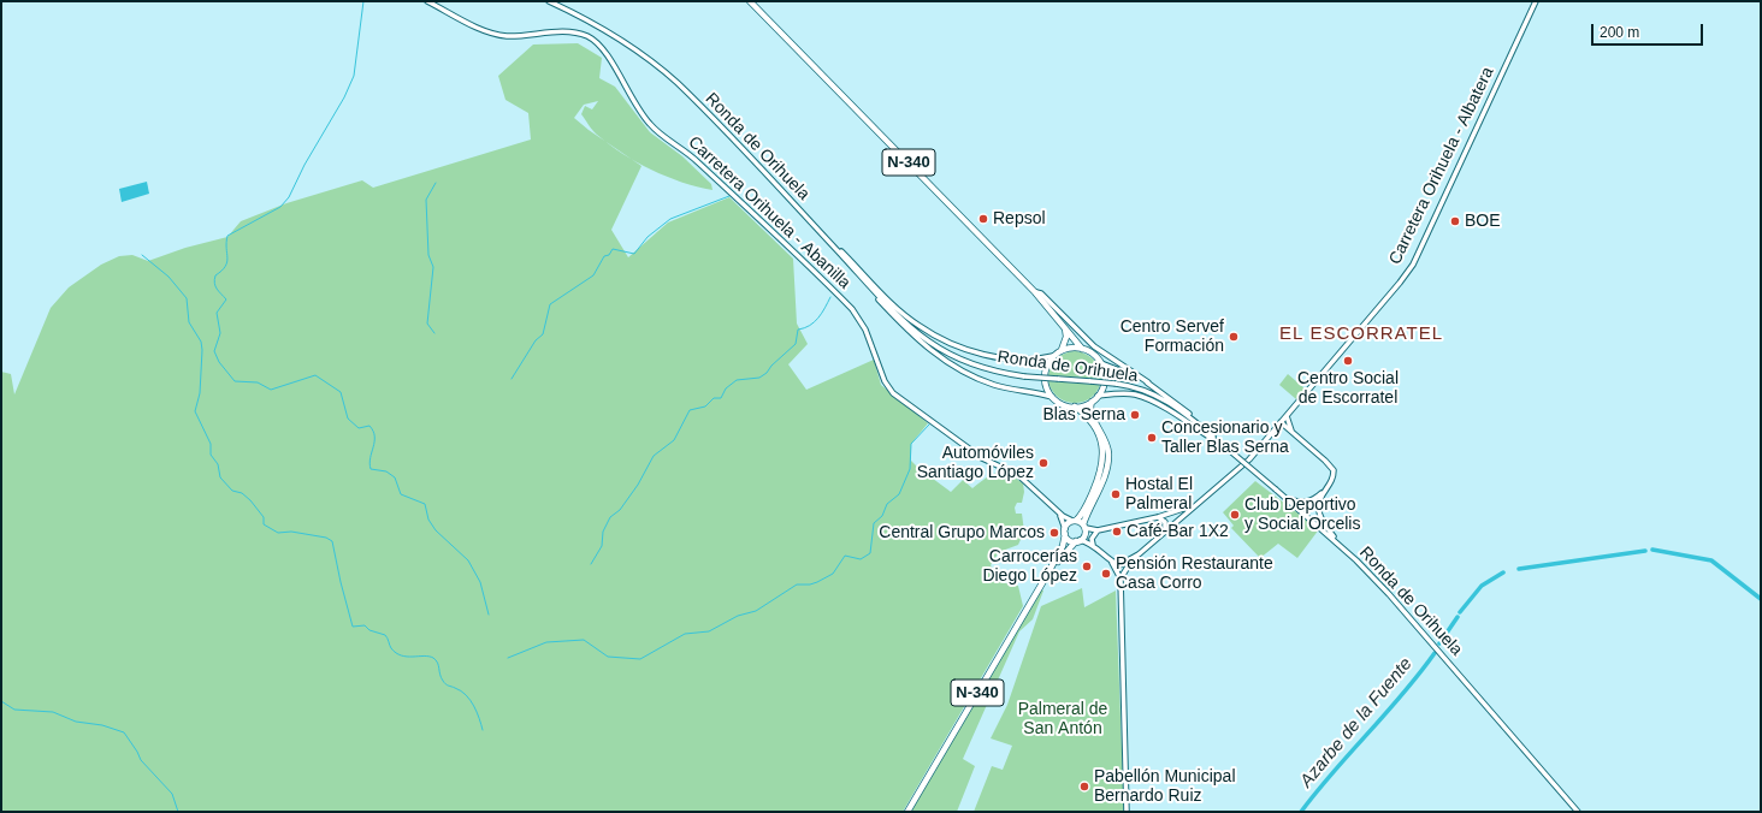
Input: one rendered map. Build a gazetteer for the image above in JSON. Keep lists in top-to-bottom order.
{
  "streets": {
    "highway": ["N-340"],
    "main road": ["Ronda de Orihuela", "Carretera Orihuela - Albatera", "Carretera Orihuela - Abanilla"]
  },
  "crossings": [
    ["N-340", "Carretera Orihuela - Abanilla"]
  ],
  "districts": ["EL ESCORRATEL"],
  "water": ["Azarbe de la Fuente"],
  "parks": ["Palmeral de San Antón"],
  "places": [
    "Repsol",
    "BOE",
    "Centro Servef Formación",
    "Centro Social de Escorratel",
    "Blas Serna",
    "Concesionario y Taller Blas Serna",
    "Automóviles Santiago López",
    "Hostal El Palmeral",
    "Club Deportivo y Social Orcelis",
    "Café-Bar 1X2",
    "Central Grupo Marcos",
    "Carrocerías Diego López",
    "Pensión Restaurante Casa Corro",
    "Pabellón Municipal Bernardo Ruiz"
  ],
  "scale_bar": "200 m"
}
